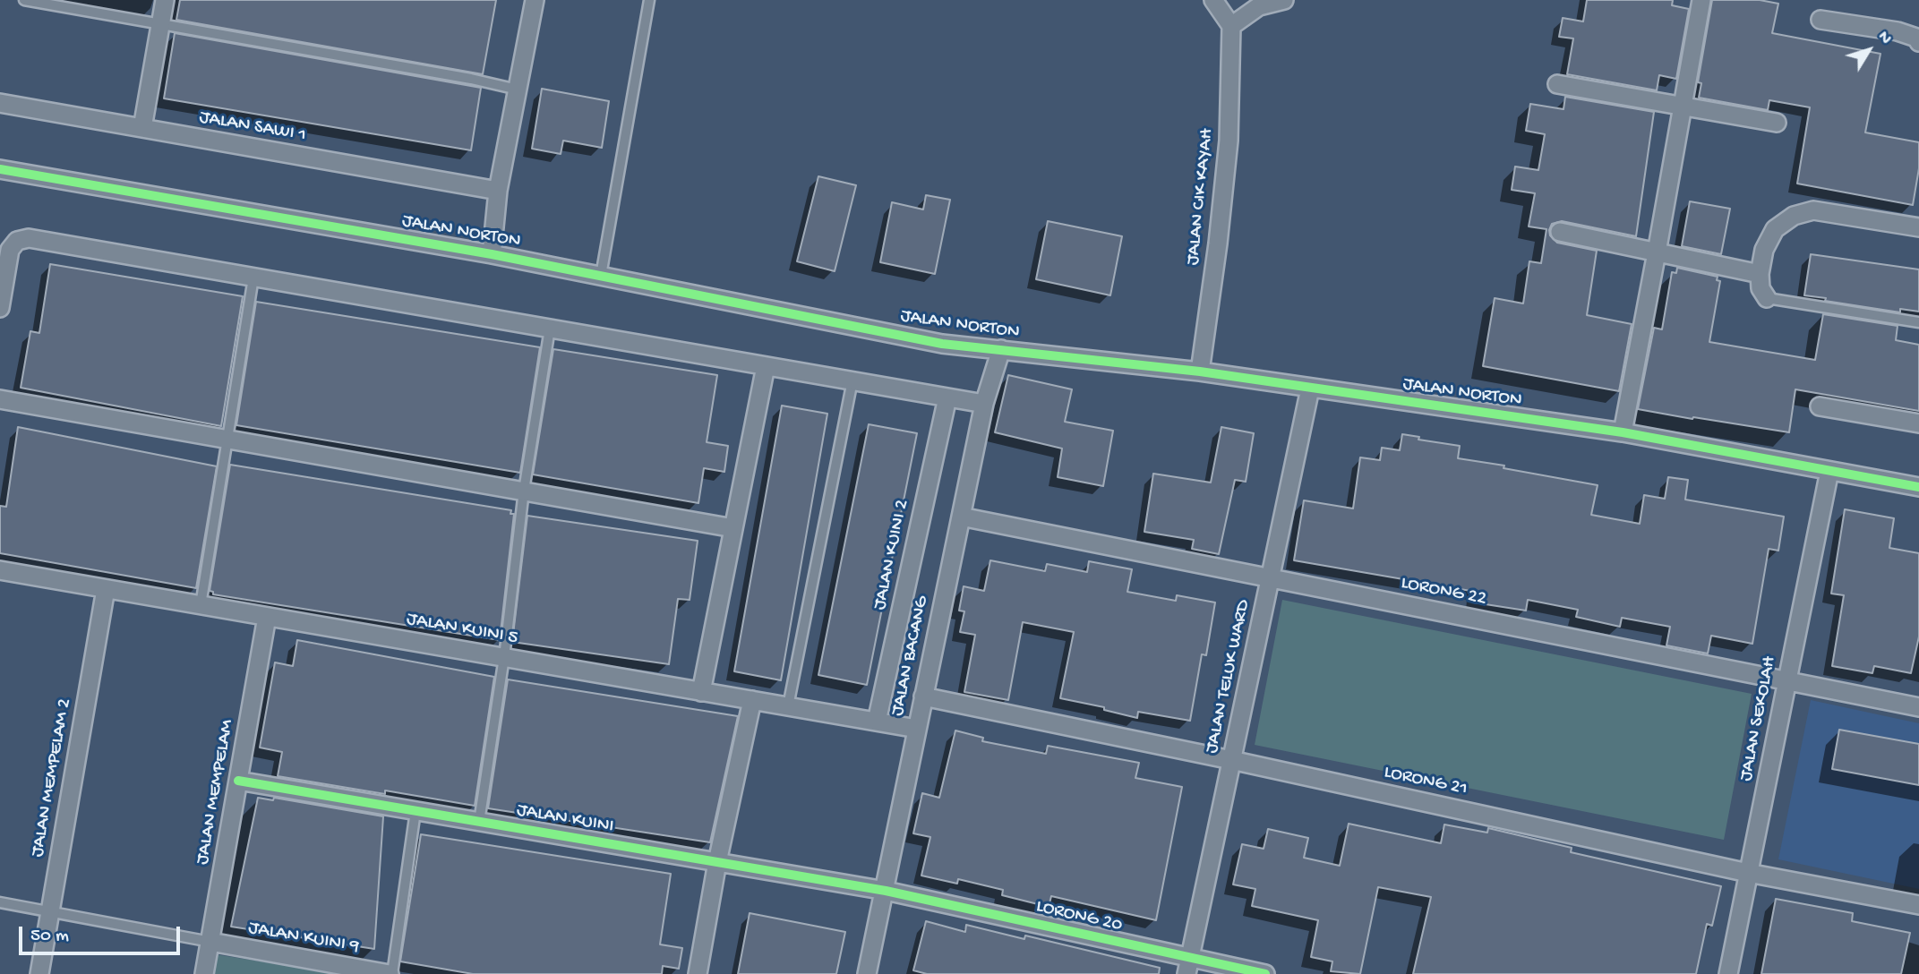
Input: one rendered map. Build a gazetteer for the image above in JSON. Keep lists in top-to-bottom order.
{
  "streets": {
    "street": [
      "JALAN SAWI 1",
      "JALAN CIK KAYAH",
      "JALAN NORTON",
      "JALAN KUINI 2",
      "LORONG 22",
      "JALAN KUINI 5",
      "JALAN BACANG",
      "JALAN TELUK WARD",
      "JALAN SEKOLAH",
      "JALAN MEMPELAM 2",
      "LORONG 21",
      "JALAN MEMPELAM",
      "JALAN KUINI",
      "LORONG 20",
      "JALAN KUINI 9"
    ]
  },
  "crossings": [
    ["JALAN CIK KAYAH", "JALAN NORTON"],
    ["JALAN NORTON", "JALAN BACANG"],
    ["JALAN NORTON", "JALAN TELUK WARD"],
    ["JALAN NORTON", "JALAN SEKOLAH"],
    ["JALAN KUINI 2", "JALAN KUINI 5"],
    ["LORONG 22", "JALAN BACANG"],
    ["LORONG 22", "JALAN TELUK WARD"],
    ["LORONG 22", "JALAN SEKOLAH"],
    ["JALAN KUINI 5", "JALAN BACANG"],
    ["JALAN KUINI 5", "JALAN MEMPELAM 2"],
    ["JALAN KUINI 5", "JALAN MEMPELAM"],
    ["JALAN BACANG", "LORONG 21"],
    ["JALAN BACANG", "JALAN KUINI"],
    ["JALAN BACANG", "LORONG 20"],
    ["JALAN TELUK WARD", "LORONG 21"],
    ["JALAN TELUK WARD", "LORONG 20"],
    ["JALAN SEKOLAH", "LORONG 21"],
    ["JALAN MEMPELAM", "JALAN KUINI"],
    ["JALAN MEMPELAM", "JALAN KUINI 9"],
    ["JALAN KUINI", "LORONG 20"]
  ],
  "scale_bar": "50 m",
  "north": "top right"
}
